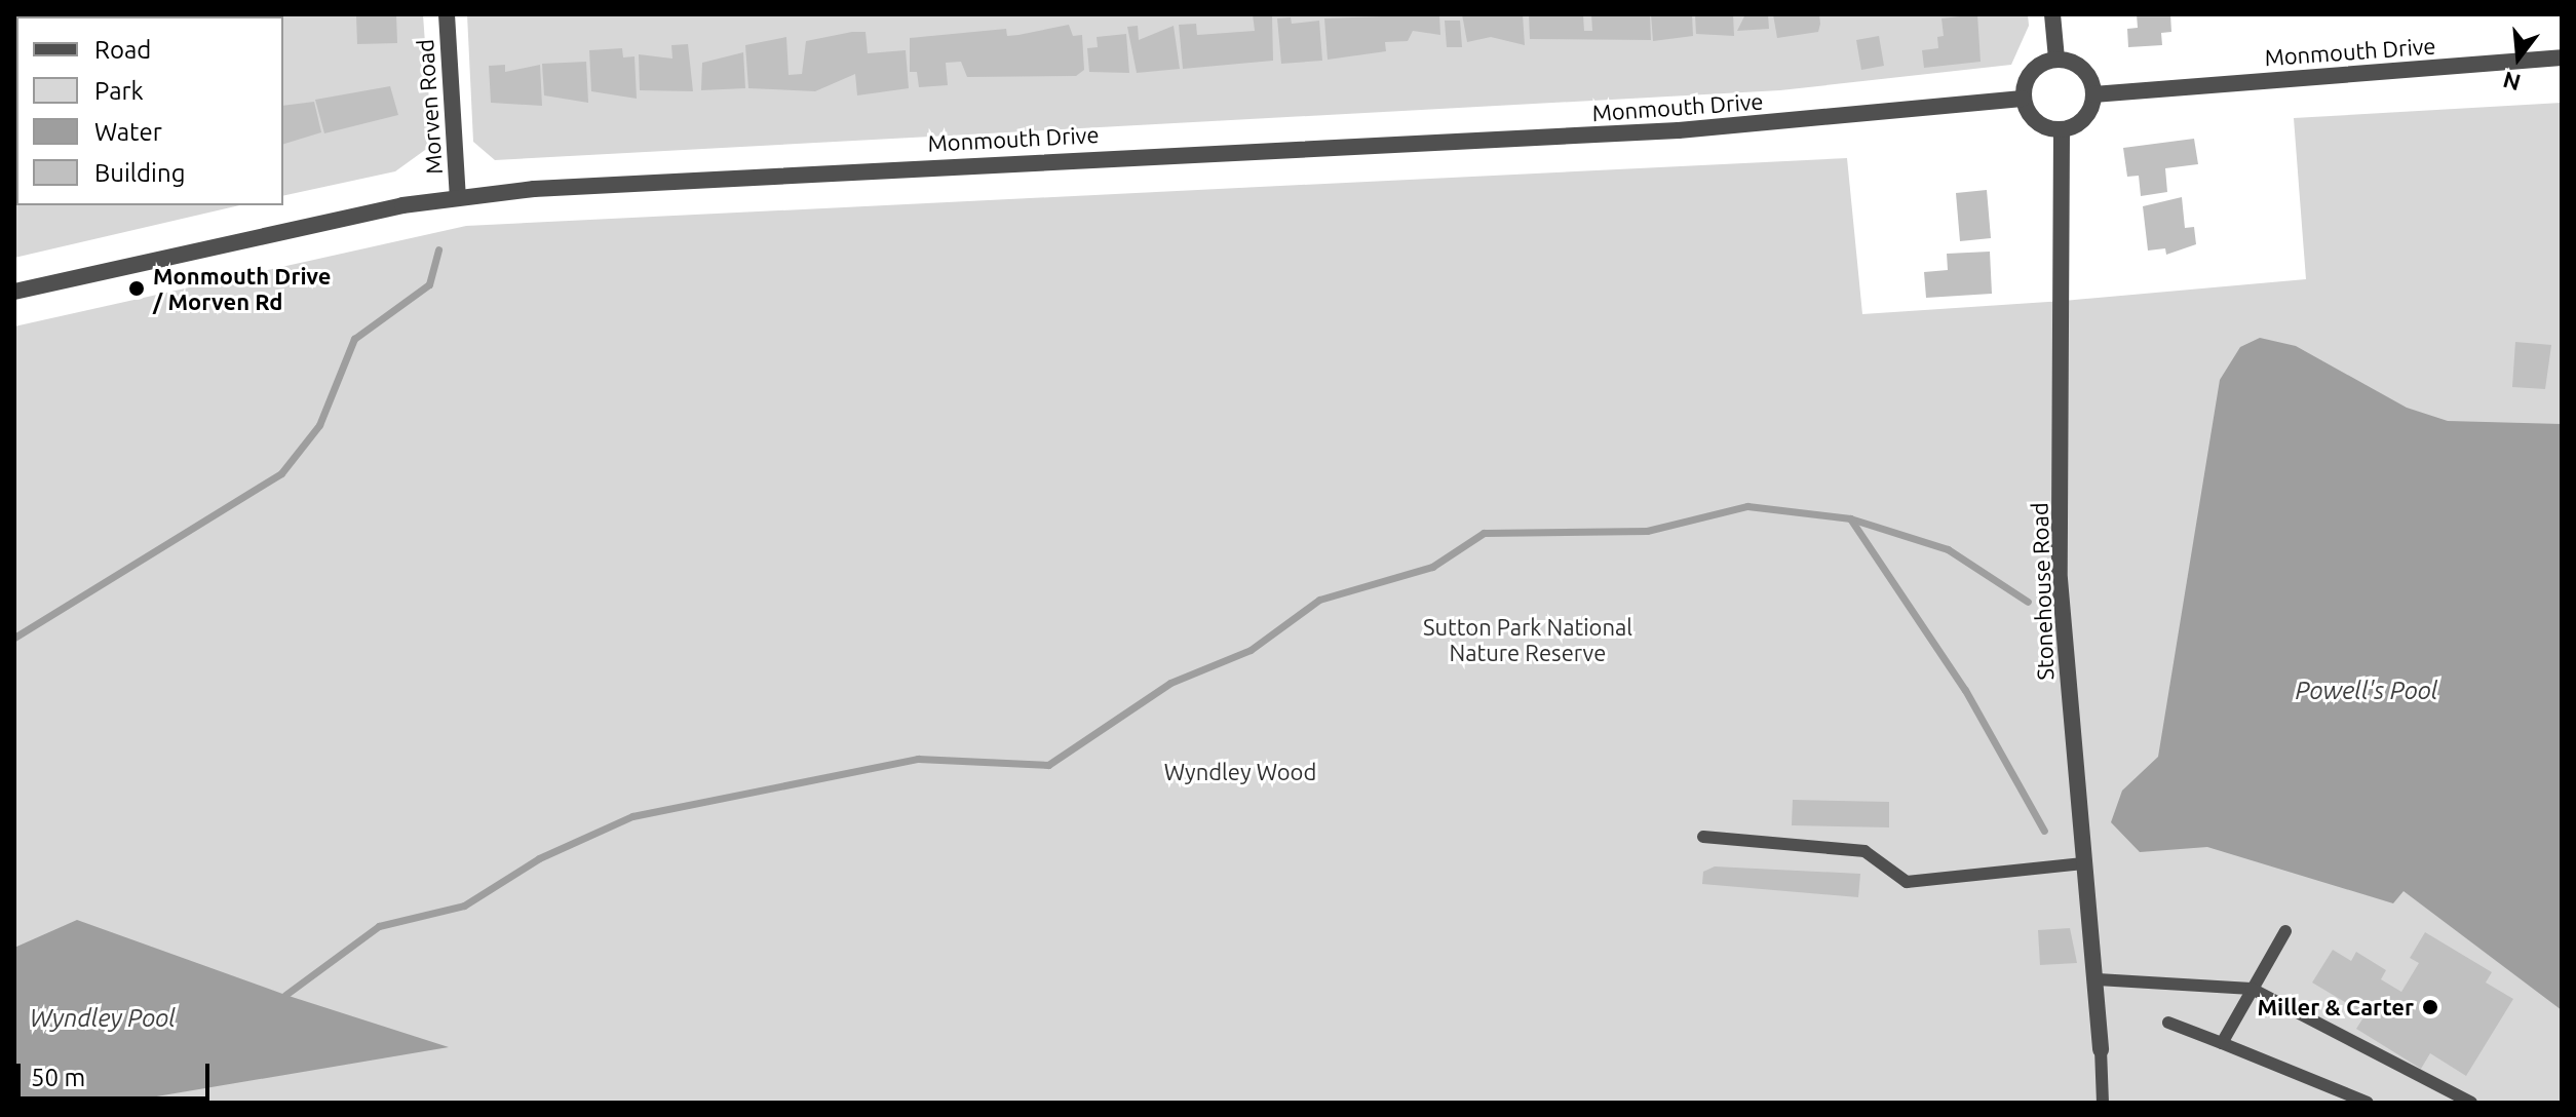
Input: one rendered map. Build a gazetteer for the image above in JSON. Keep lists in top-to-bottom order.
{
  "streets": {
    "street": ["Monmouth Drive", "Morven Road", "Stonehouse Road"]
  },
  "crossings": [
    ["Monmouth Drive", "Morven Road"],
    ["Monmouth Drive", "Stonehouse Road"]
  ],
  "water": ["Powell's Pool", "Wyndley Pool"],
  "parks": ["Sutton Park National Nature Reserve", "Wyndley Wood"],
  "places": ["Monmouth Drive / Morven Rd", "Miller & Carter"],
  "legend": [
    "Road",
    "Park",
    "Water",
    "Building"
  ],
  "scale_bar": "50 m",
  "north": "bottom"
}
